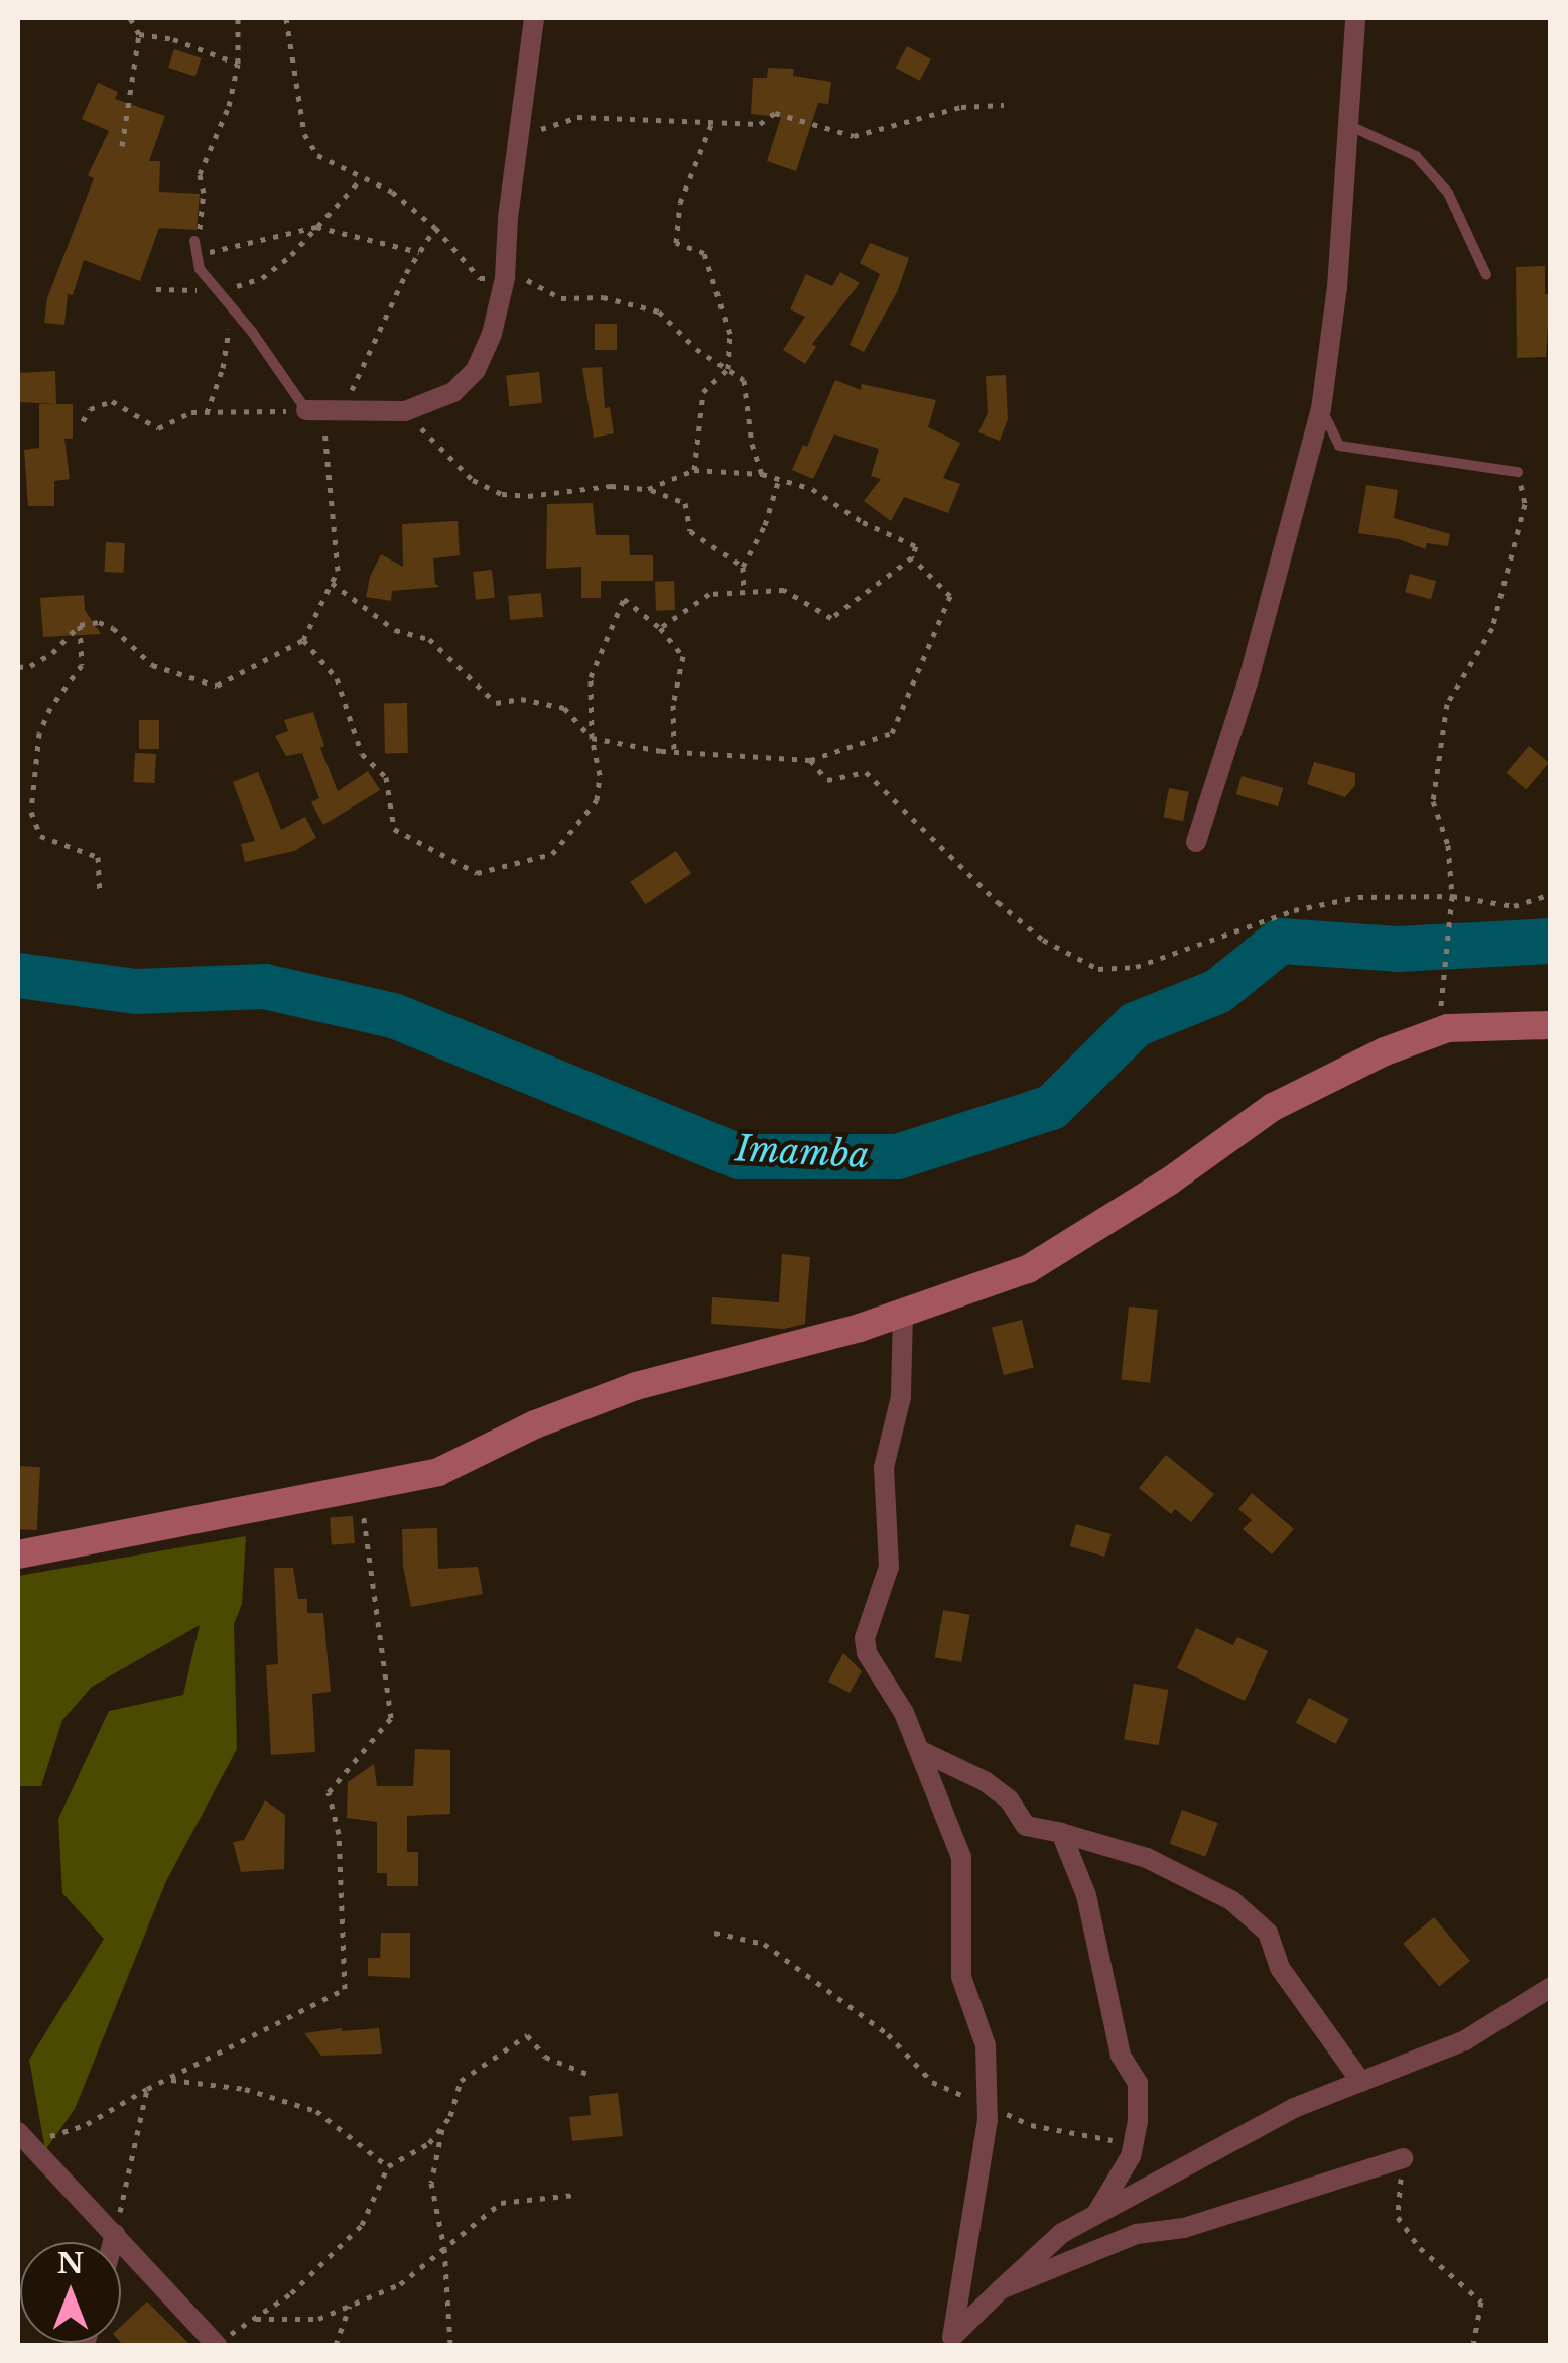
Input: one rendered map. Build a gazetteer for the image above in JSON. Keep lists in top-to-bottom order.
{
  "water": ["Imamba"],
  "north": "top"
}
